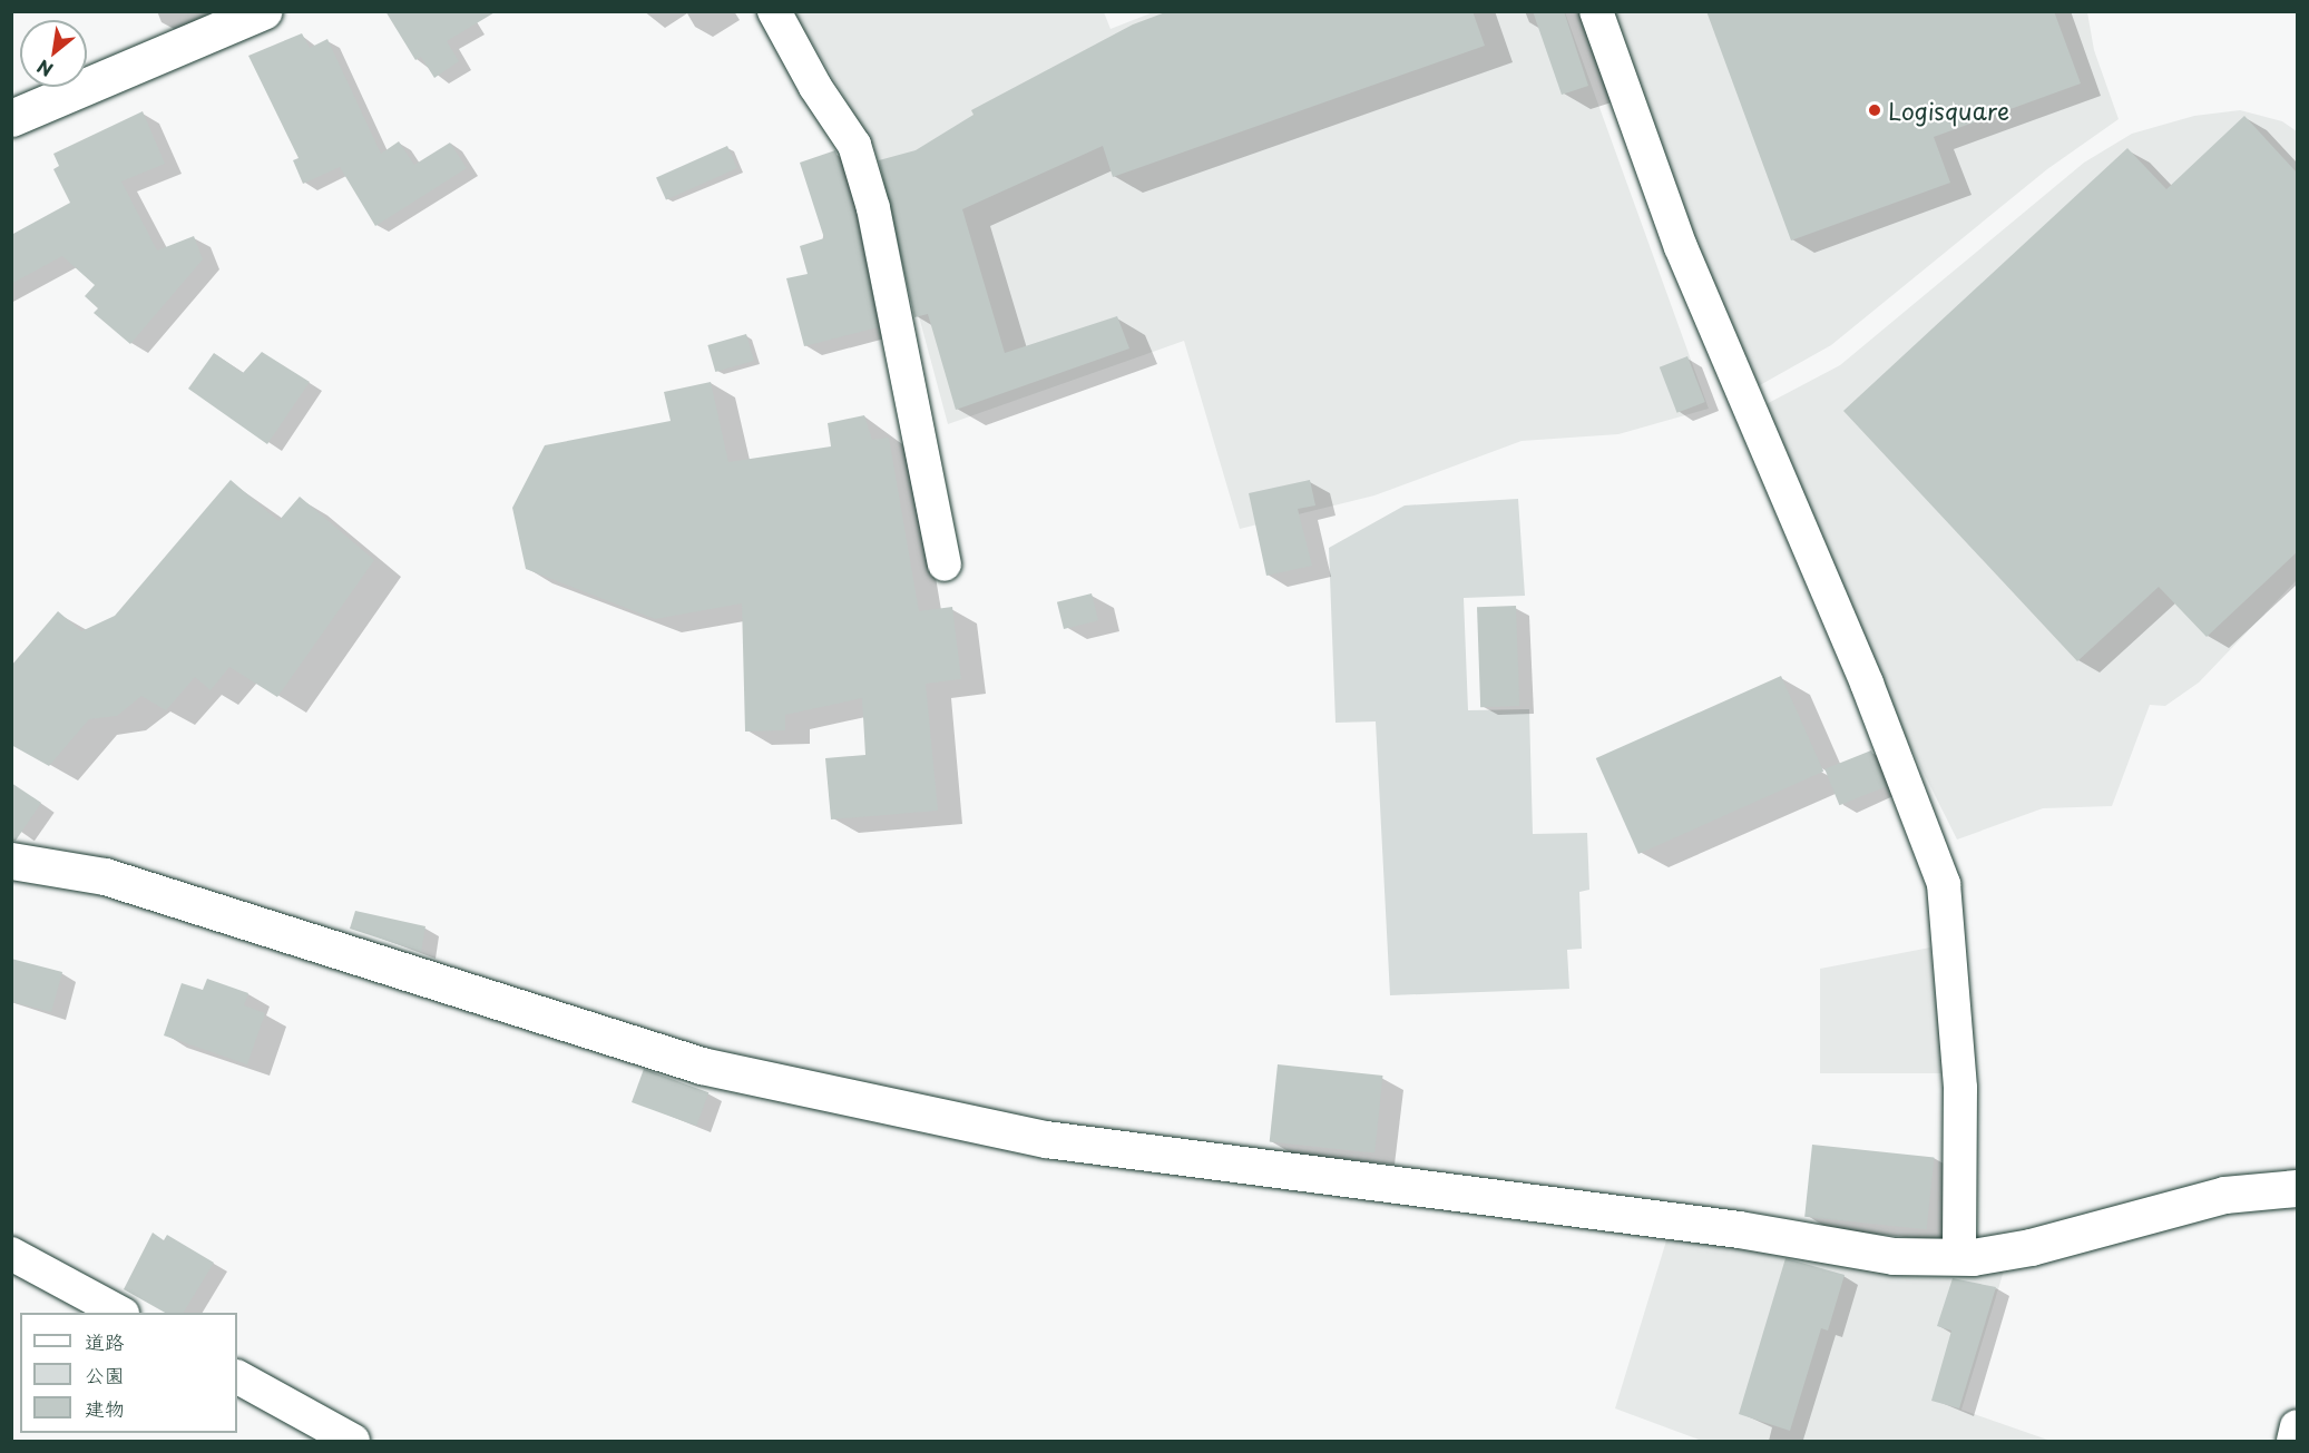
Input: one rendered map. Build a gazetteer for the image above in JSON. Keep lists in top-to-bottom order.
{
  "places": ["Logisquare"],
  "legend": ["道路", "公園", "建物"],
  "north": "bottom left"
}
